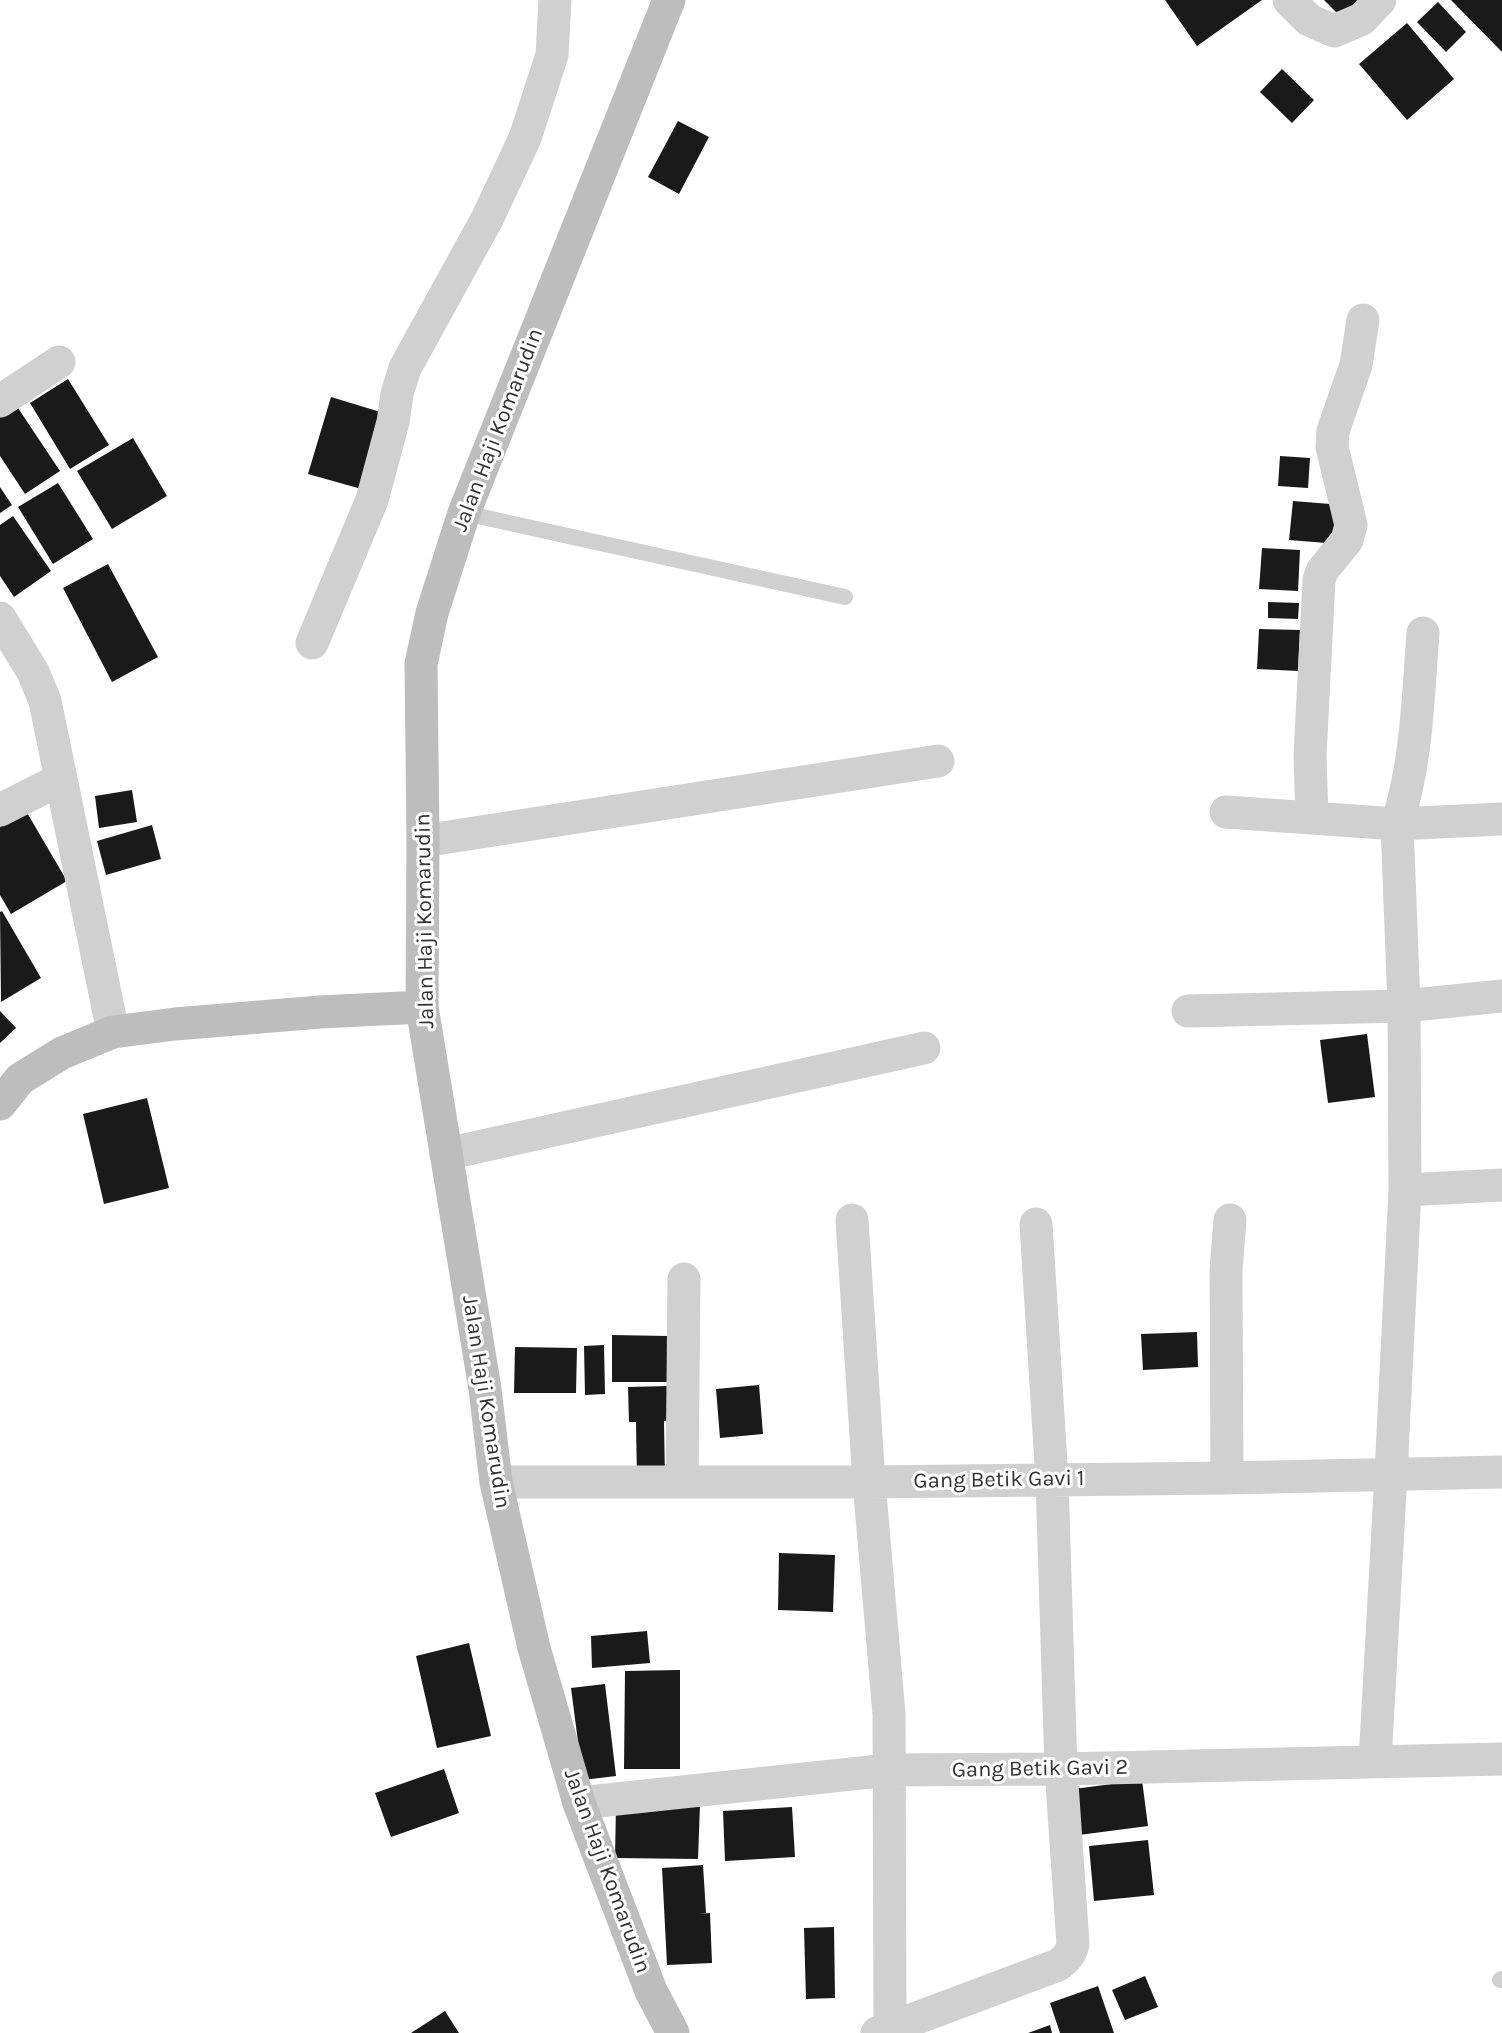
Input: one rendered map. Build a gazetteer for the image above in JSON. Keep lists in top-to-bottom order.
{
  "streets": {
    "street": ["Jalan Haji Komarudin", "Gang Betik Gavi 1", "Gang Betik Gavi 2"]
  },
  "crossings": [
    ["Jalan Haji Komarudin", "Gang Betik Gavi 1"],
    ["Jalan Haji Komarudin", "Gang Betik Gavi 2"]
  ]
}
